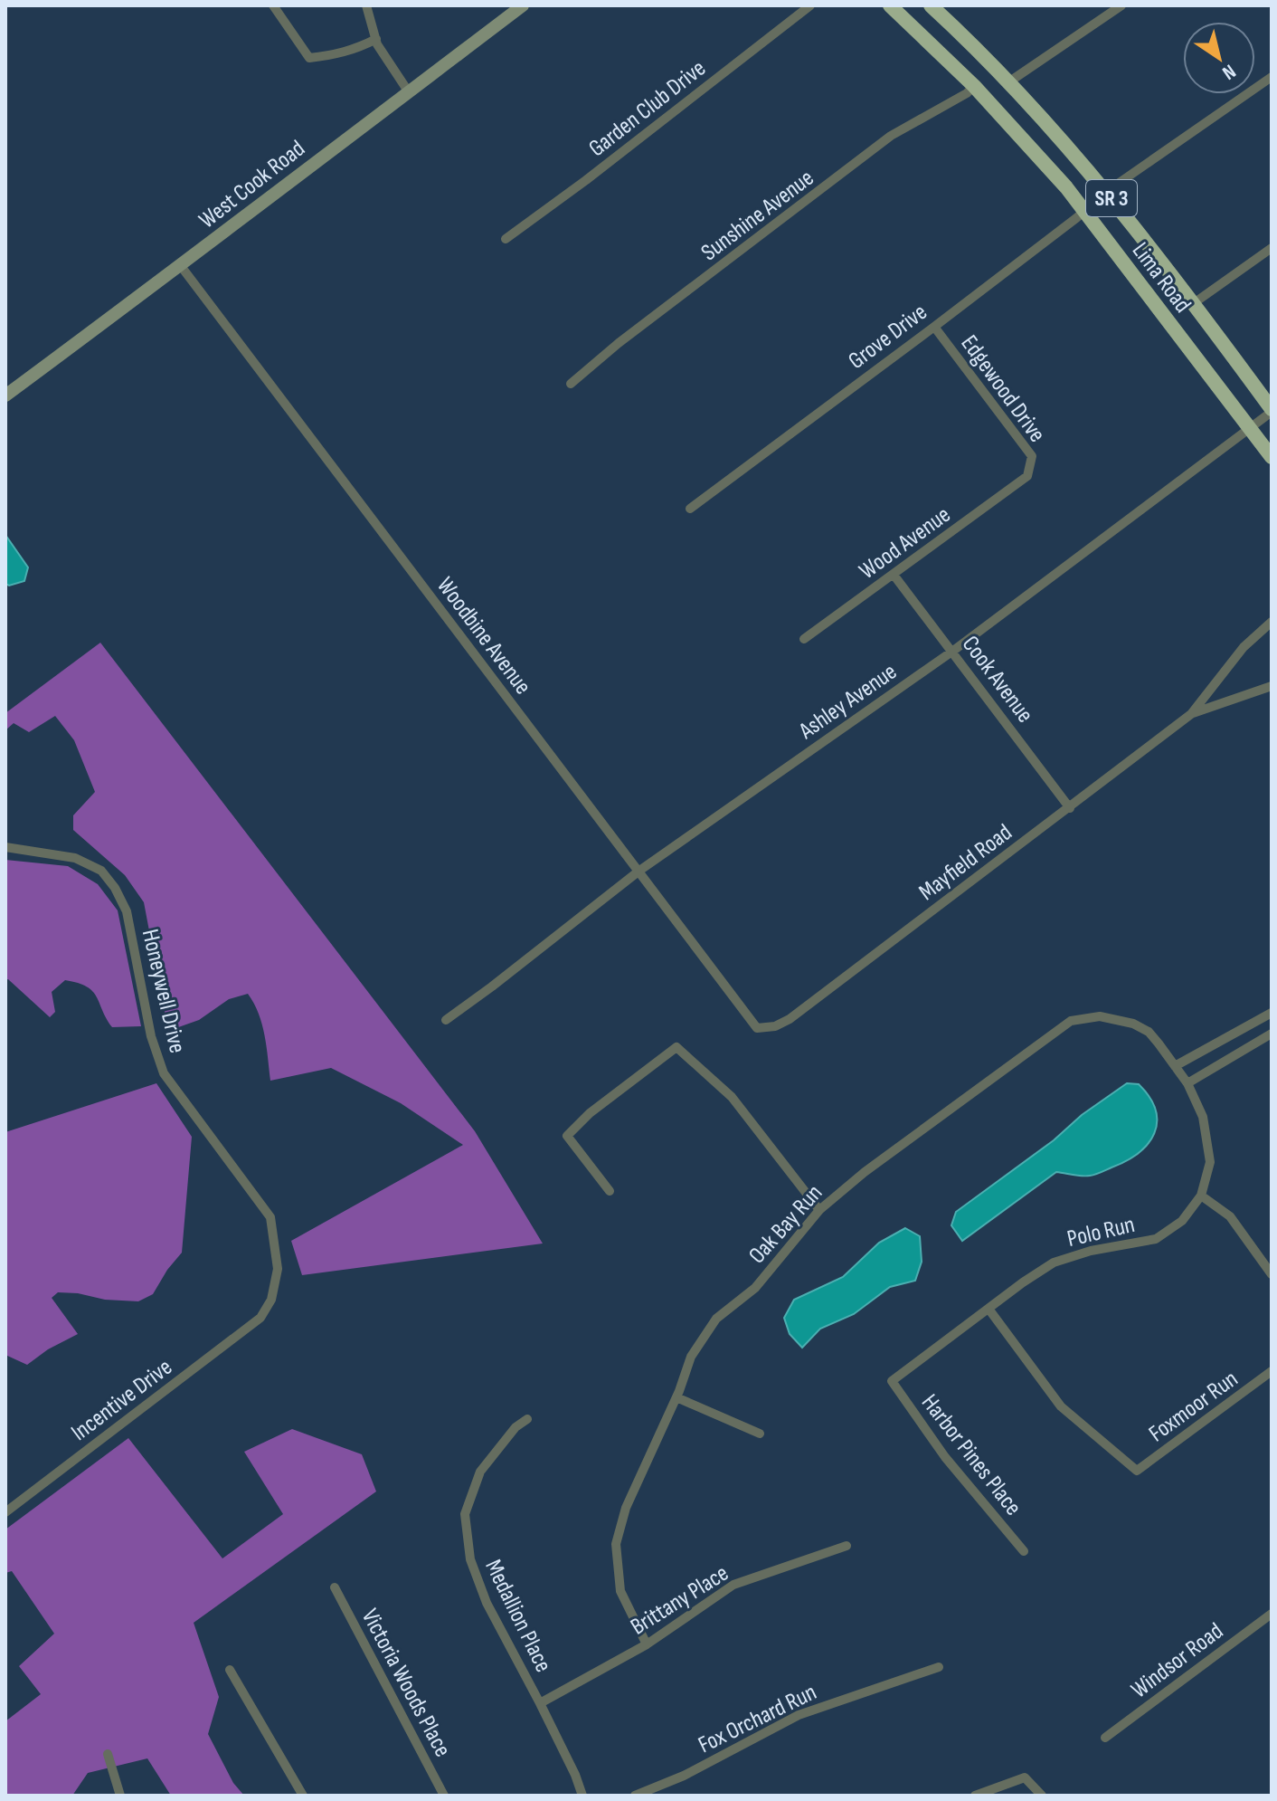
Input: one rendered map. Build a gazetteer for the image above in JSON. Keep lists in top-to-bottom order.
{
  "streets": {
    "highway": ["SR 3", "Lima Road"],
    "main road": ["West Cook Road"],
    "street": [
      "Garden Club Drive",
      "Sunshine Avenue",
      "Grove Drive",
      "Edgewood Drive",
      "Wood Avenue",
      "Woodbine Avenue",
      "Cook Avenue",
      "Ashley Avenue",
      "Mayfield Road",
      "Honeywell Drive",
      "Oak Bay Run",
      "Polo Run",
      "Incentive Drive",
      "Foxmoor Run",
      "Harbor Pines Place",
      "Brittany Place",
      "Medallion Place",
      "Windsor Road",
      "Victoria Woods Place",
      "Fox Orchard Run"
    ]
  },
  "crossings": [
    ["West Cook Road", "Woodbine Avenue"],
    ["Sunshine Avenue", "Lima Road"],
    ["Lima Road", "Grove Drive"],
    ["Lima Road", "Ashley Avenue"],
    ["Grove Drive", "Edgewood Drive"],
    ["Edgewood Drive", "Wood Avenue"],
    ["Wood Avenue", "Cook Avenue"],
    ["Woodbine Avenue", "Ashley Avenue"],
    ["Woodbine Avenue", "Mayfield Road"],
    ["Cook Avenue", "Ashley Avenue"],
    ["Cook Avenue", "Mayfield Road"],
    ["Honeywell Drive", "Incentive Drive"],
    ["Oak Bay Run", "Polo Run"],
    ["Oak Bay Run", "Brittany Place"],
    ["Polo Run", "Foxmoor Run"],
    ["Polo Run", "Harbor Pines Place"],
    ["Brittany Place", "Medallion Place"]
  ],
  "north": "bottom right"
}
